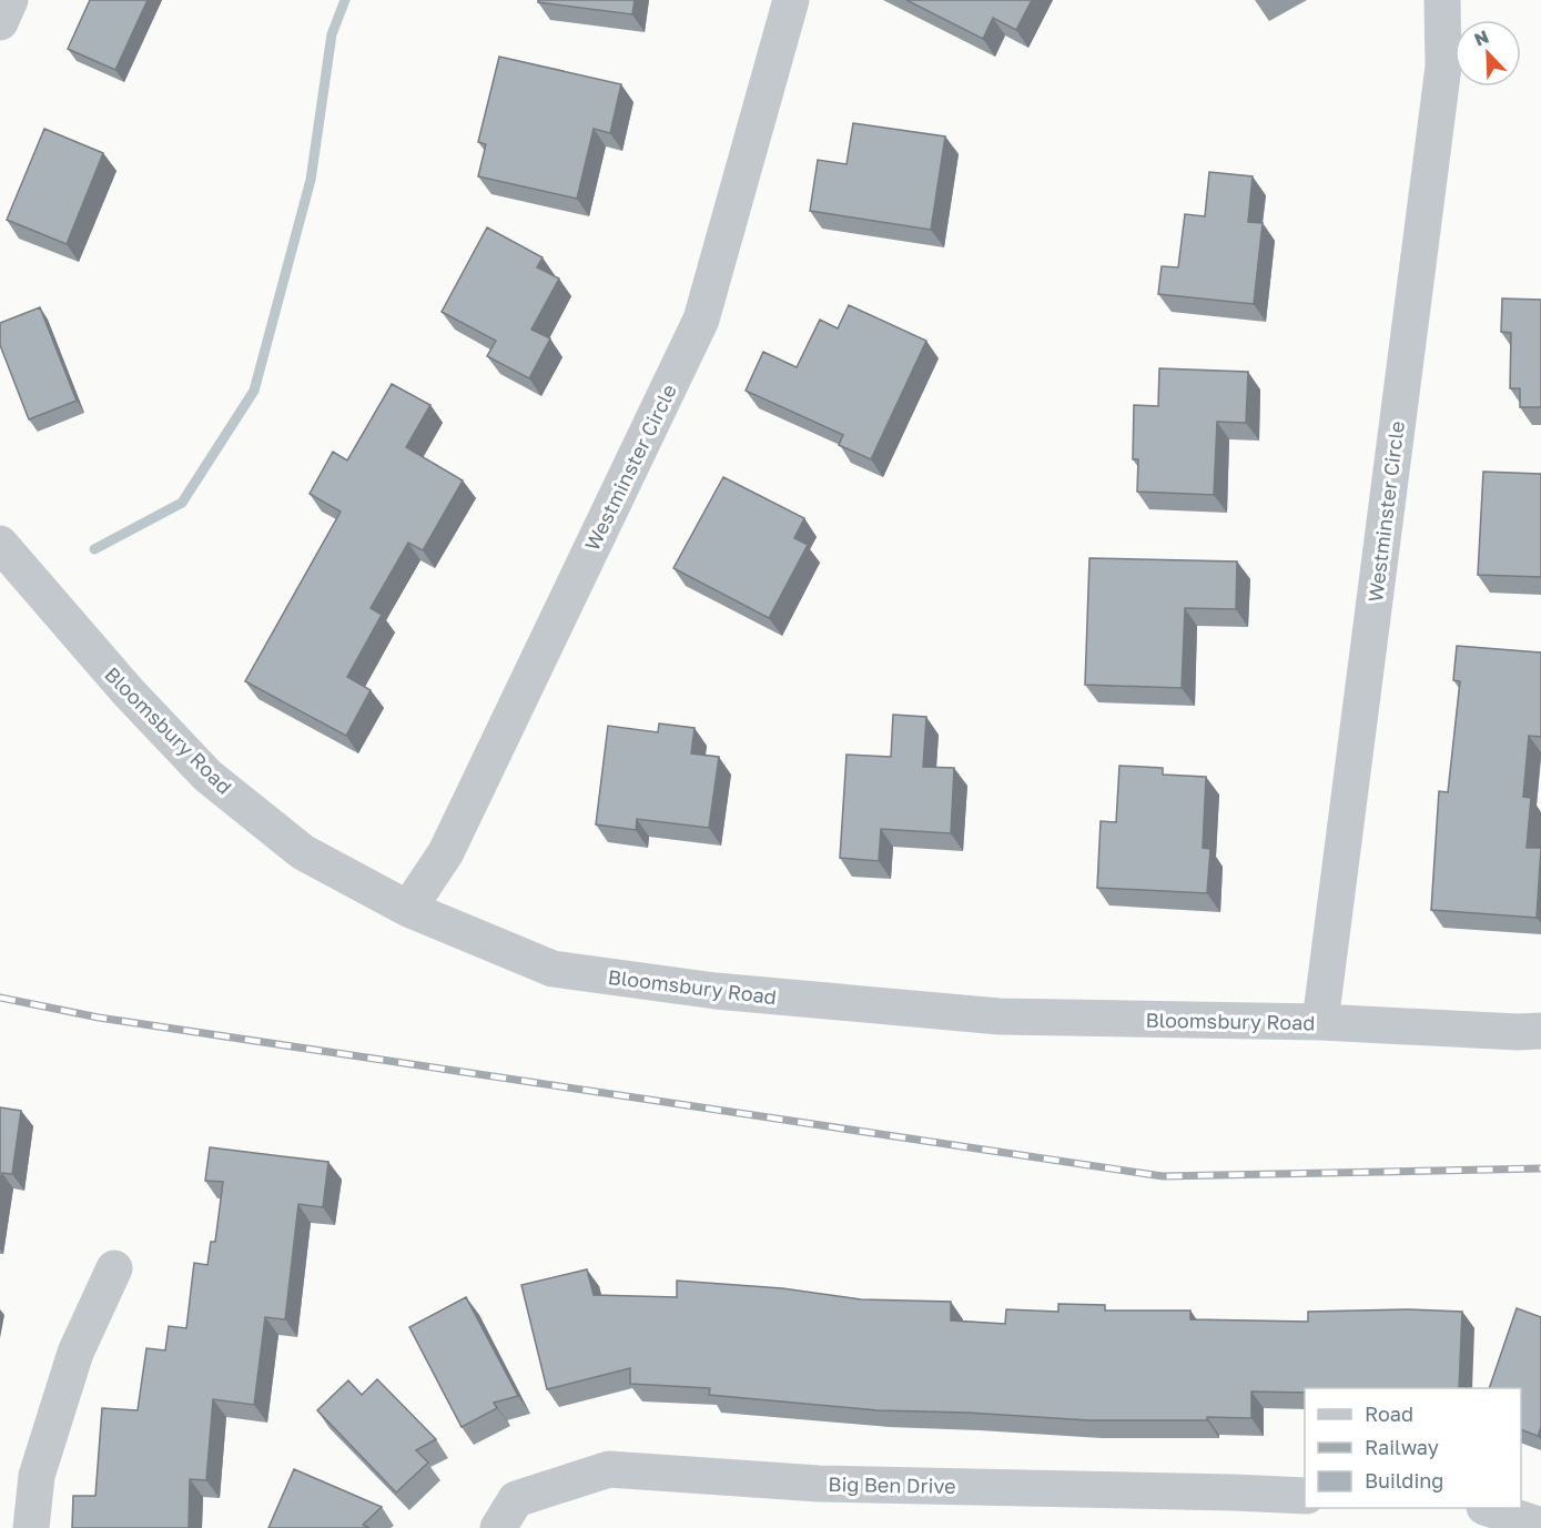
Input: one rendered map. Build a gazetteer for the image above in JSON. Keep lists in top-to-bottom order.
{
  "streets": {
    "street": ["Westminster Circle", "Bloomsbury Road", "Big Ben Drive"]
  },
  "crossings": [
    ["Westminster Circle", "Bloomsbury Road"]
  ],
  "legend": ["Road", "Railway", "Building"],
  "north": "top left"
}
